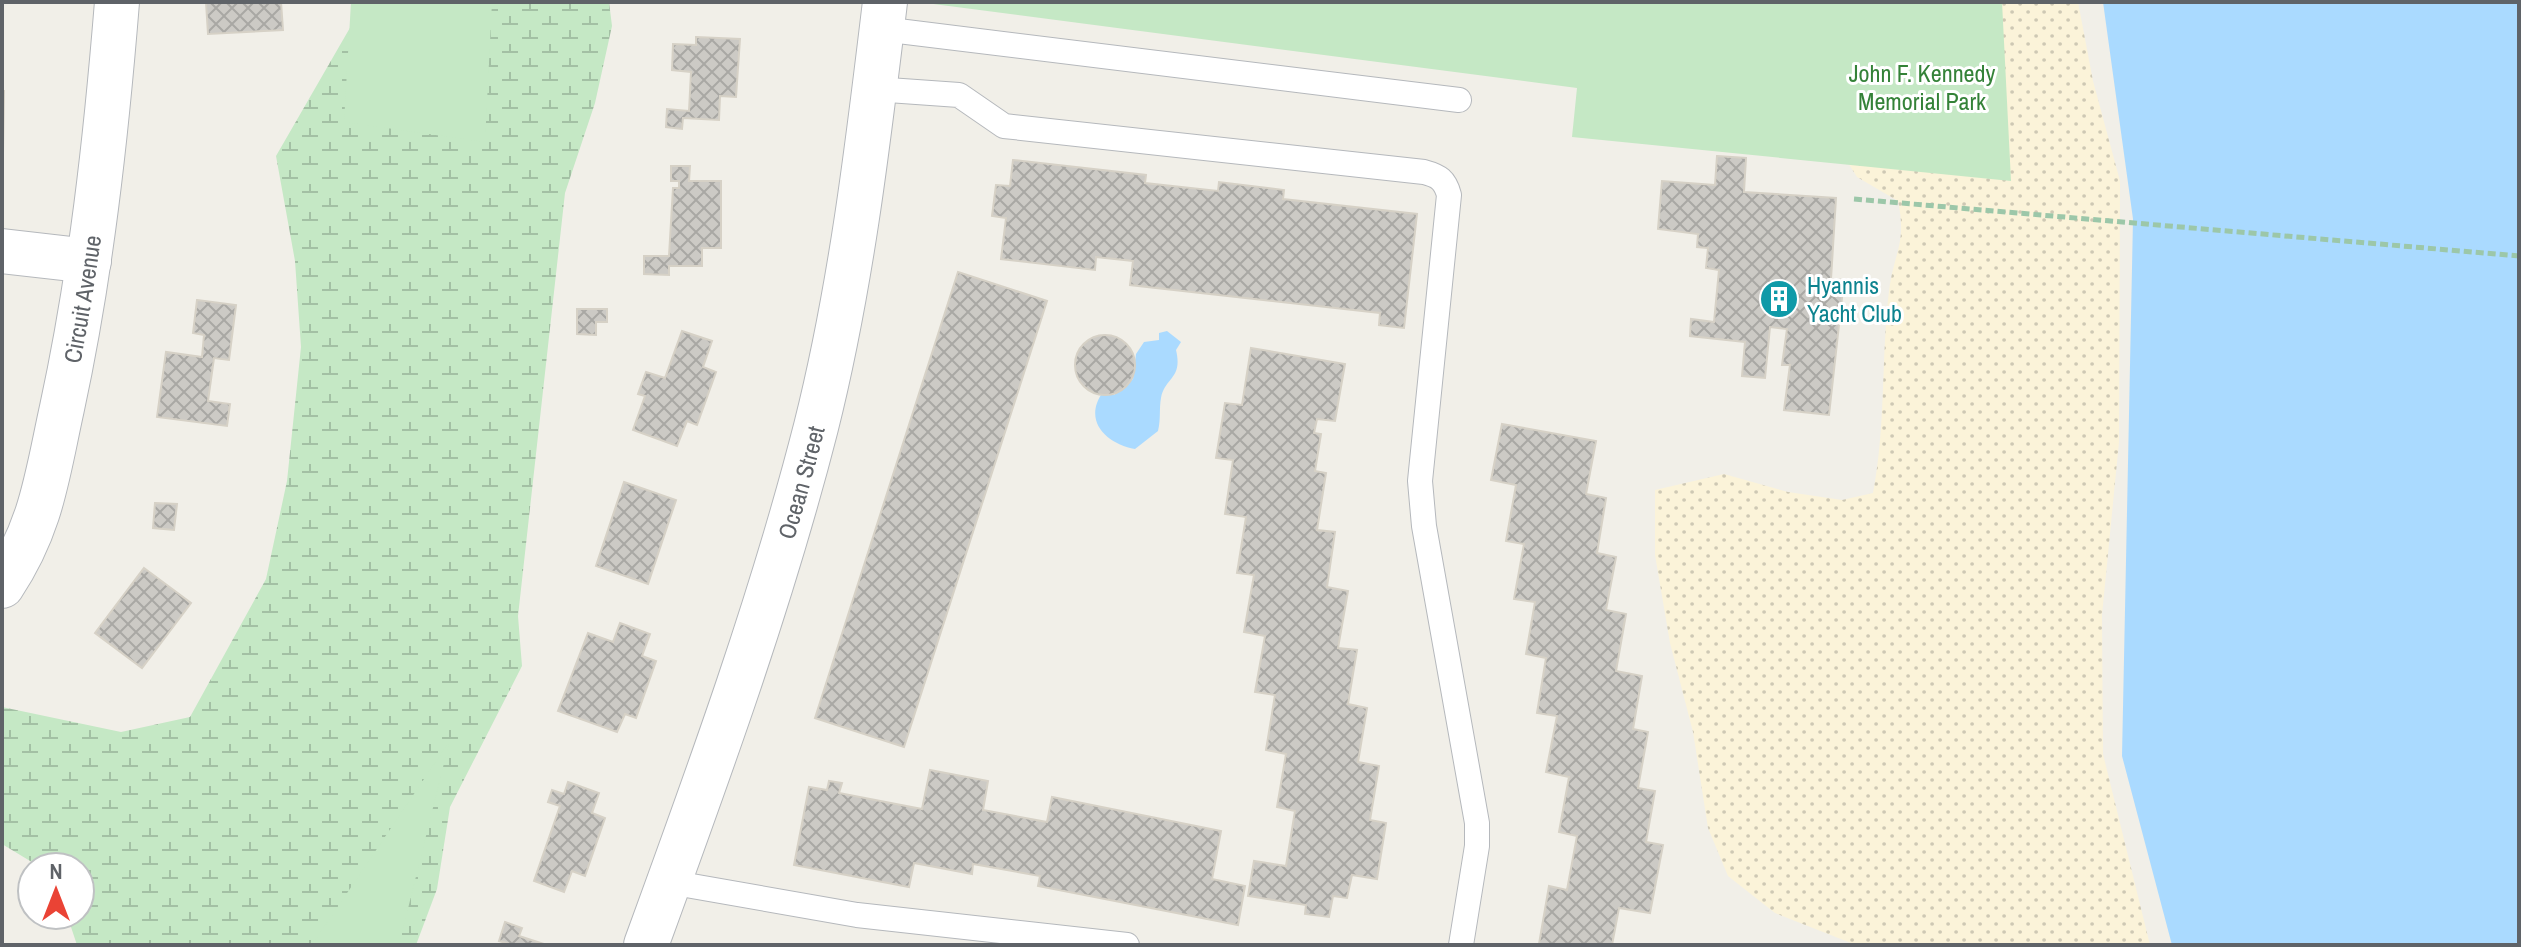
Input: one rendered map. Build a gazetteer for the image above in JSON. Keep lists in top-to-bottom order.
{
  "streets": {
    "street": ["Circuit Avenue", "Ocean Street"]
  },
  "parks": ["John F. Kennedy Memorial Park"],
  "places": {
    "building": ["Hyannis Yacht Club"]
  },
  "north": "top"
}
